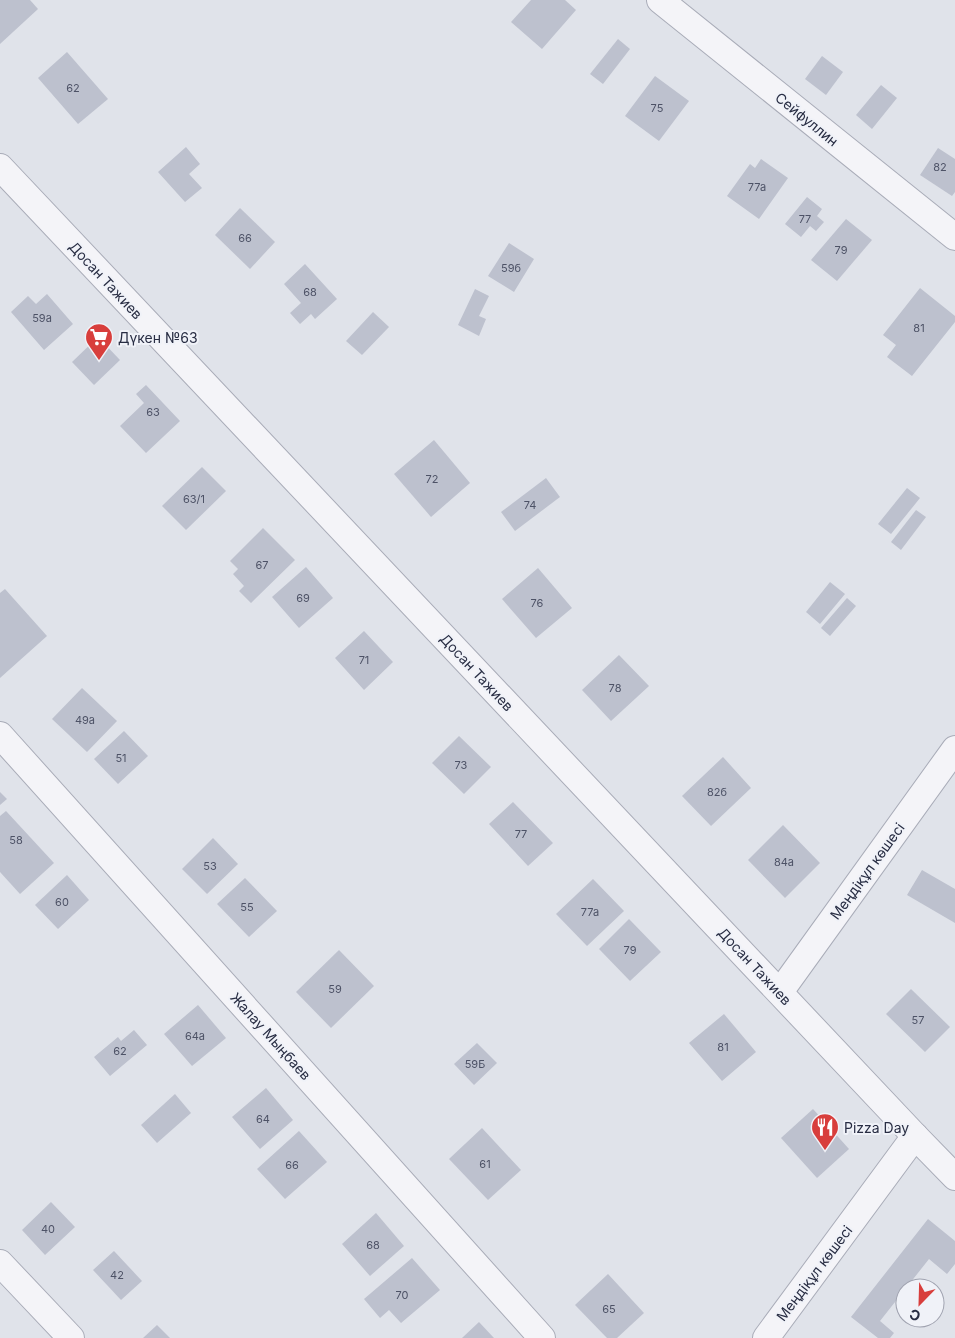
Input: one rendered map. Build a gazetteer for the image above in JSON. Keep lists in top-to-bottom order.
{
  "streets": {
    "street": [
      "Сейфуллин",
      "Досан Тажиев",
      "Меңдіқұл көшесі",
      "Жалау Мыңбаев"
    ]
  },
  "crossings": [
    ["Досан Тажиев", "Меңдіқұл көшесі"]
  ],
  "places": {
    "supermarket": ["Дүкен №63"],
    "restaurant": ["Pizza Day"]
  },
  "house_numbers": [
    "62",
    "75",
    "82",
    "77а",
    "77",
    "66",
    "79",
    "59б",
    "68",
    "59а",
    "81",
    "63",
    "72",
    "63/1",
    "74",
    "67",
    "69",
    "76",
    "71",
    "78",
    "49а",
    "51",
    "73",
    "82б",
    "77",
    "58",
    "84а",
    "53",
    "60",
    "55",
    "77а",
    "79",
    "59",
    "57",
    "64а",
    "81",
    "62",
    "59Б",
    "64",
    "61",
    "66",
    "40",
    "68",
    "42",
    "70",
    "65"
  ],
  "north": "bottom left"
}
